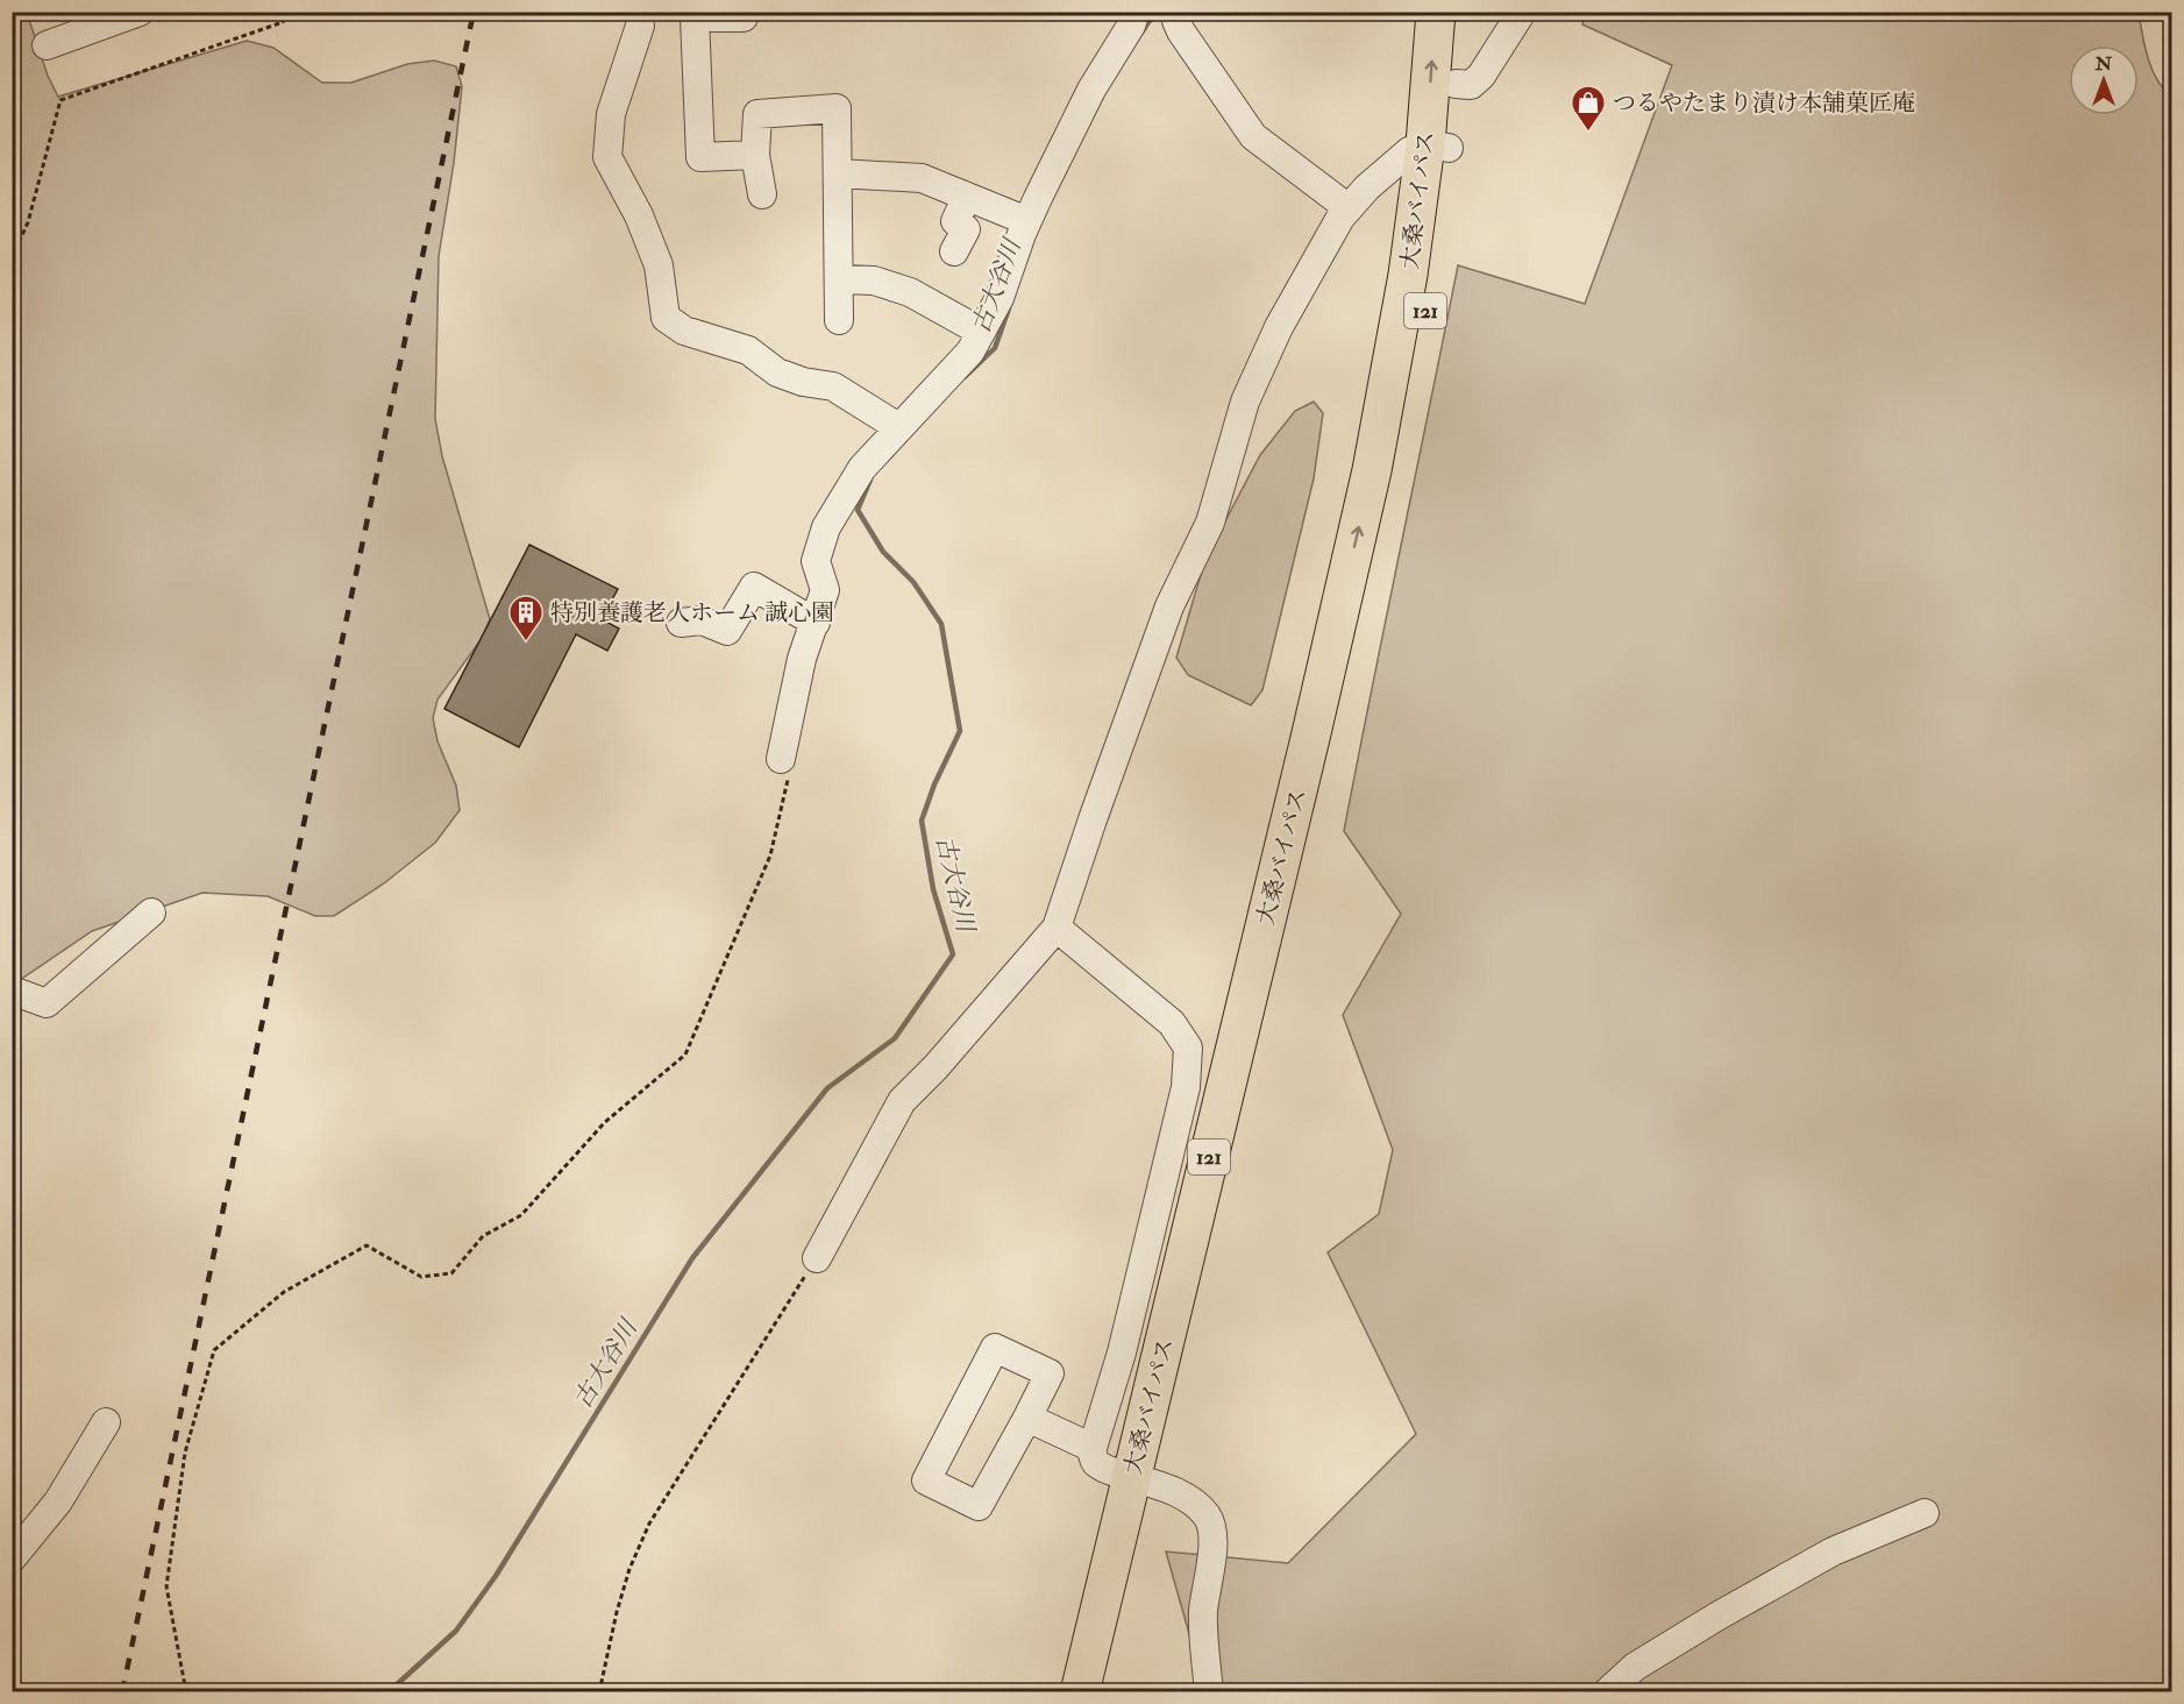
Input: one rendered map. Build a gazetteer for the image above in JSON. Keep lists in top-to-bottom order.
{
  "streets": {
    "highway": ["大桑バイパス", "121"]
  },
  "water": ["古大谷川"],
  "places": {
    "shop": ["つるやたまり漬け本舗菓匠庵"],
    "building": ["特別養護老人ホーム 誠心園"]
  },
  "north": "top"
}
